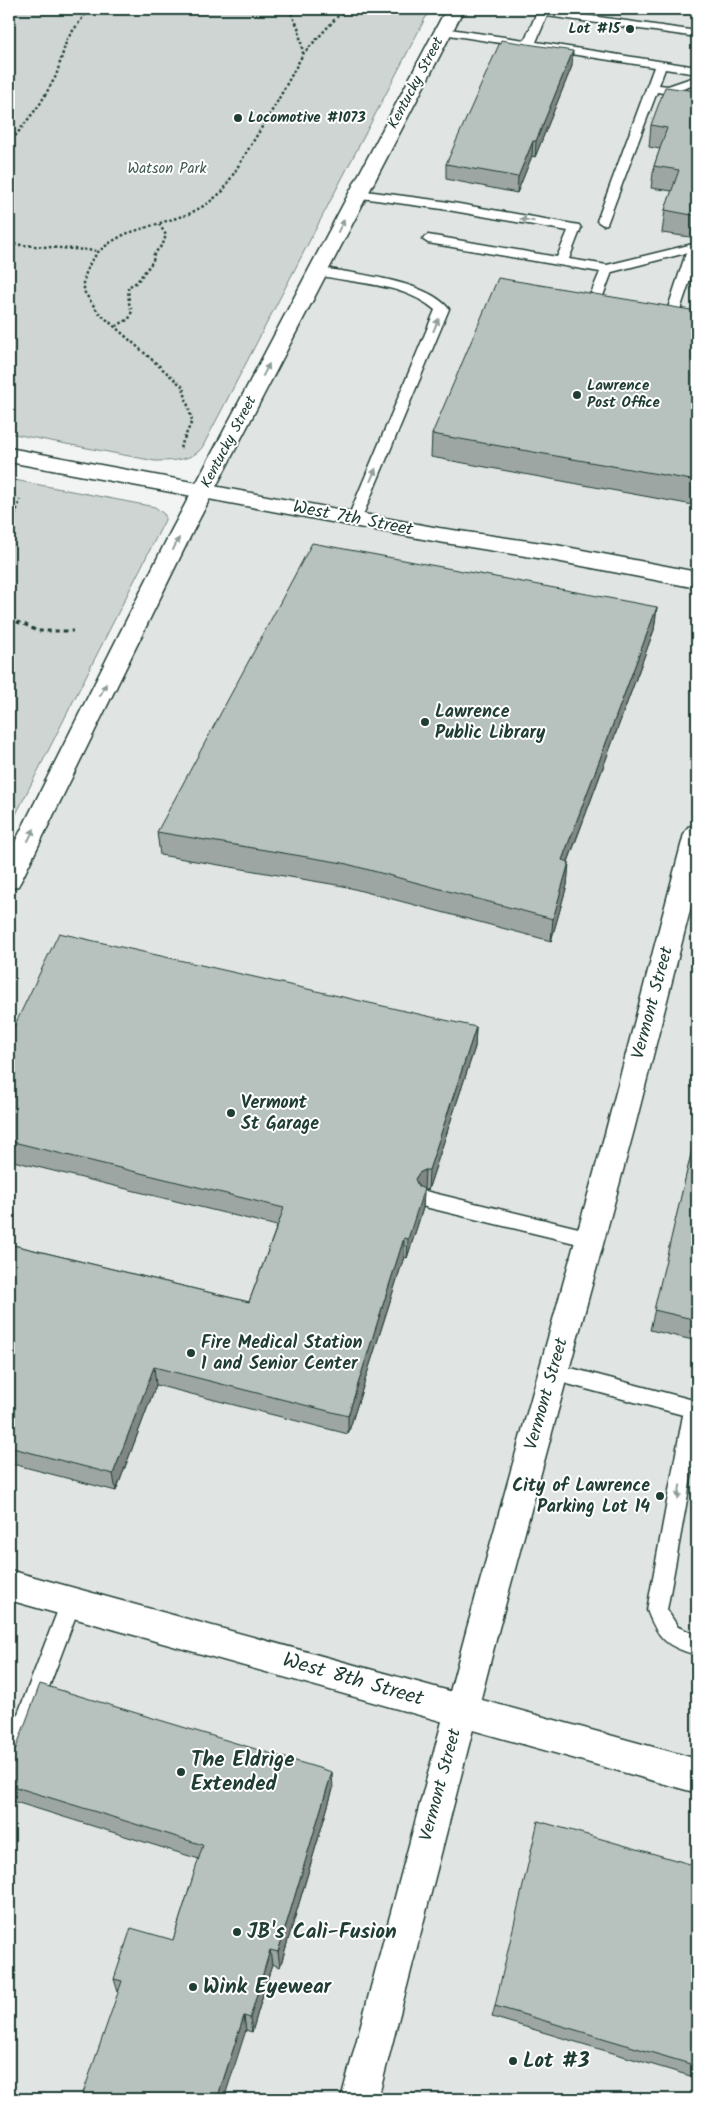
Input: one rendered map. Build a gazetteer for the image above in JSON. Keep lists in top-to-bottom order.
{
  "streets": {
    "street": [
      "Kentucky Street",
      "West 7th Street",
      "Vermont Street",
      "West 8th Street"
    ]
  },
  "crossings": [
    ["Kentucky Street", "West 7th Street"],
    ["Vermont Street", "West 8th Street"]
  ],
  "one_way": ["Kentucky Street"],
  "parks": ["Watson Park"],
  "places": [
    "Lot #15",
    "Locomotive #1073",
    "Lawrence Post Office",
    "Lawrence Public Library",
    "Vermont St Garage",
    "Fire Medical Station 1 and Senior Center",
    "City of Lawrence Parking Lot 14",
    "The Eldrige Extended",
    "JB's Cali-Fusion",
    "Wink Eyewear",
    "Lot #3"
  ]
}
